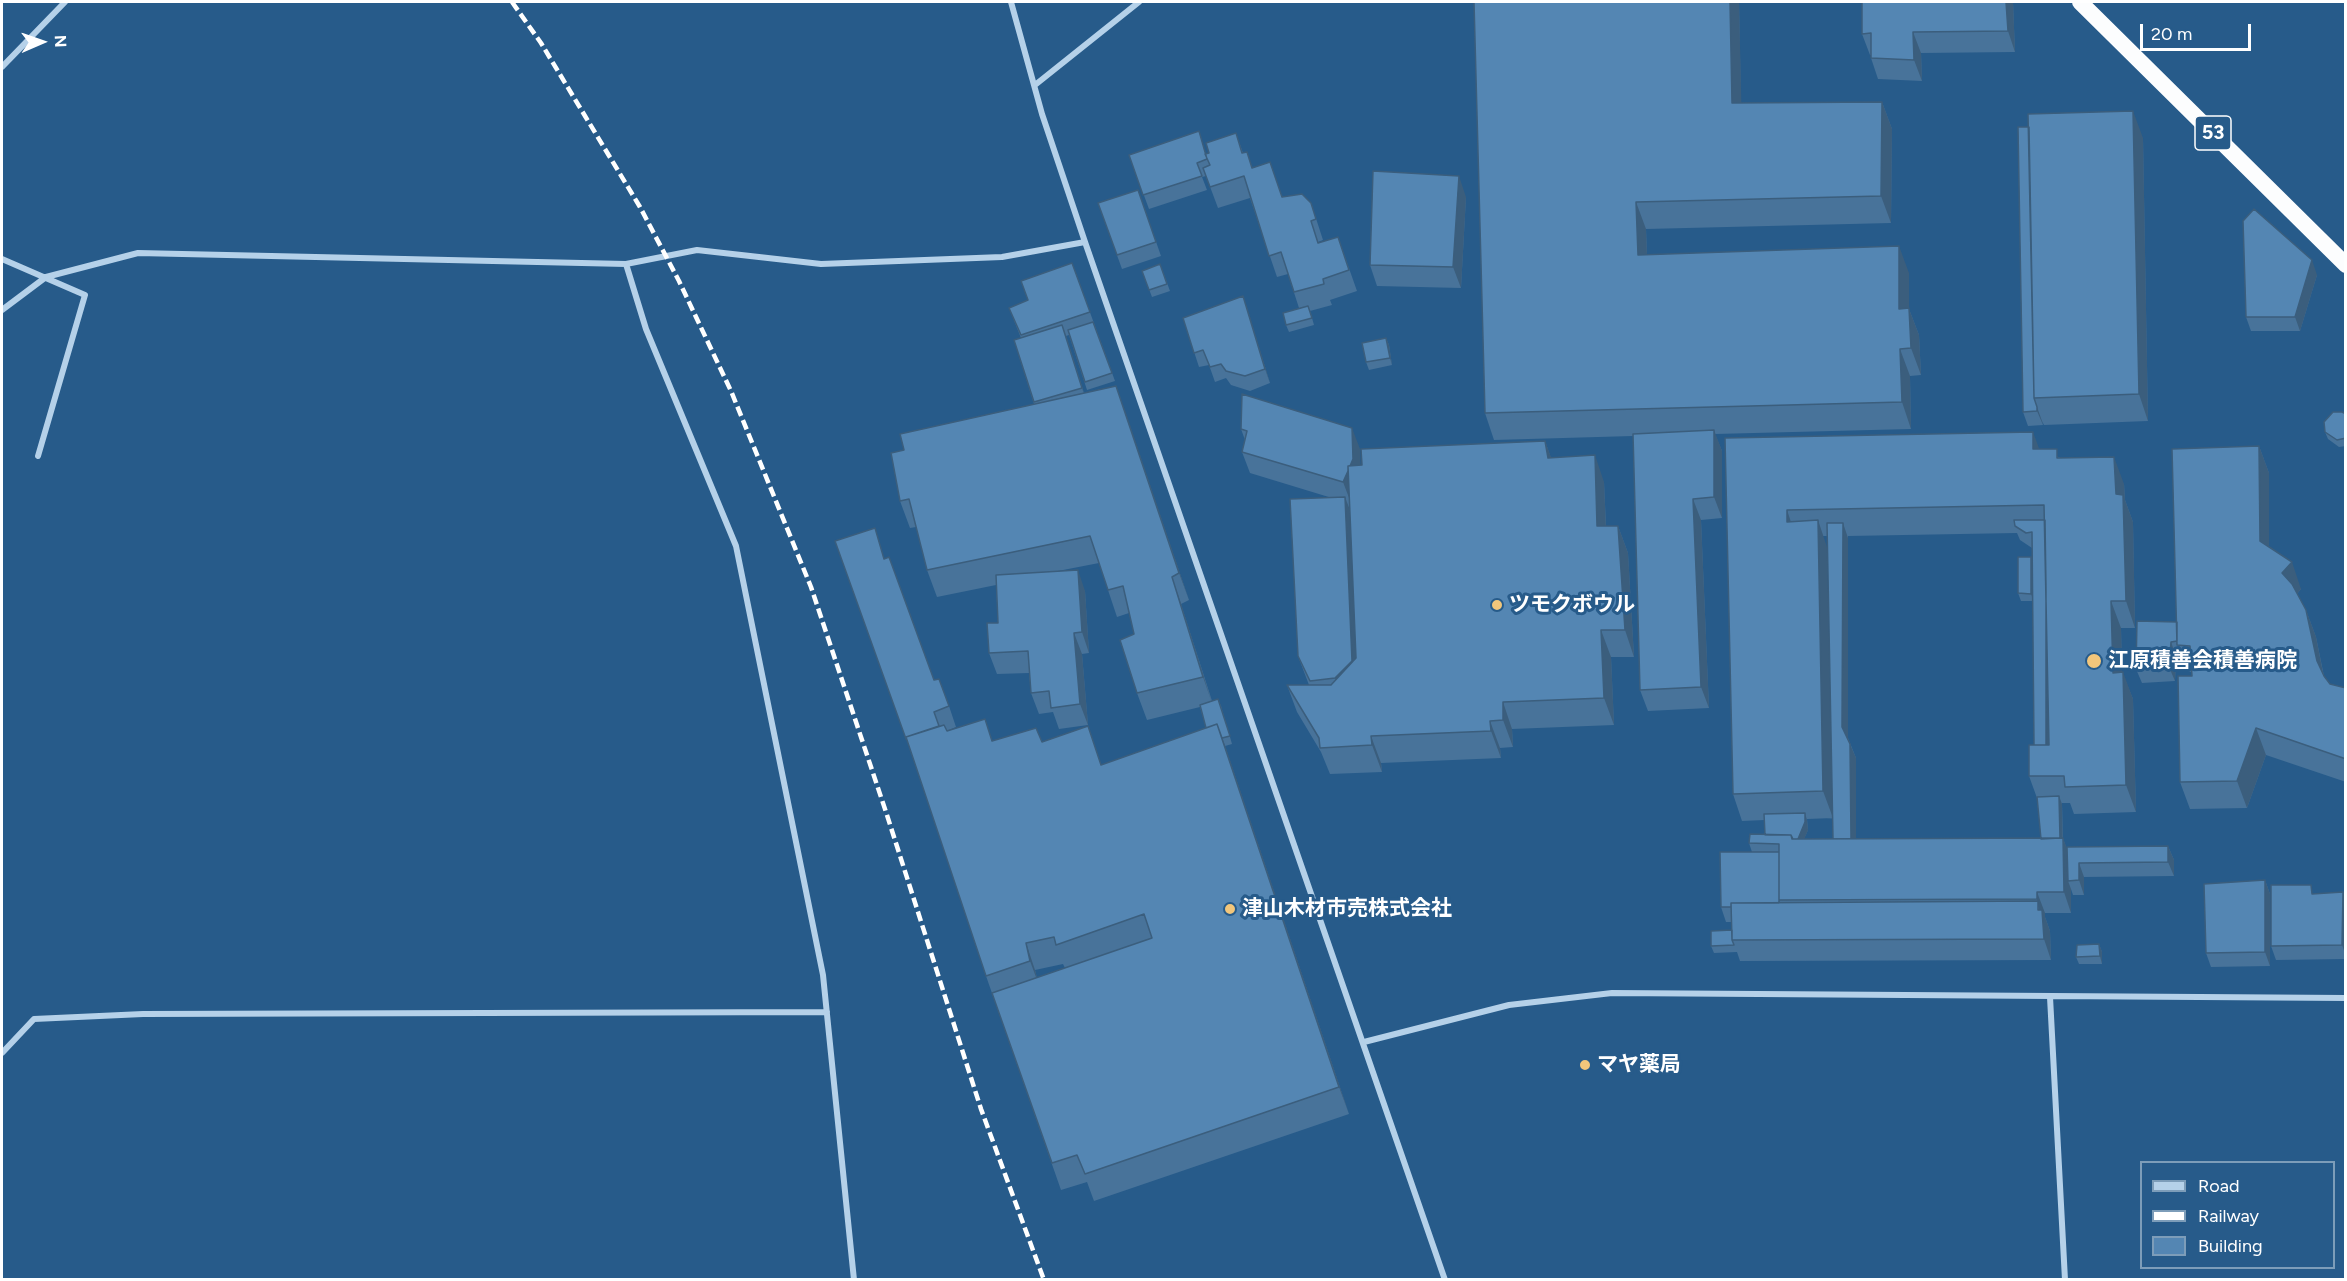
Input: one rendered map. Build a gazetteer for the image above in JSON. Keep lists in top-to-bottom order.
{
  "streets": {
    "highway": ["53"]
  },
  "places": [
    "ツモクボウル",
    "江原積善会積善病院",
    "津山木材市売株式会社",
    "マヤ薬局"
  ],
  "legend": ["Road", "Railway", "Building"],
  "scale_bar": "20 m",
  "north": "right"
}
